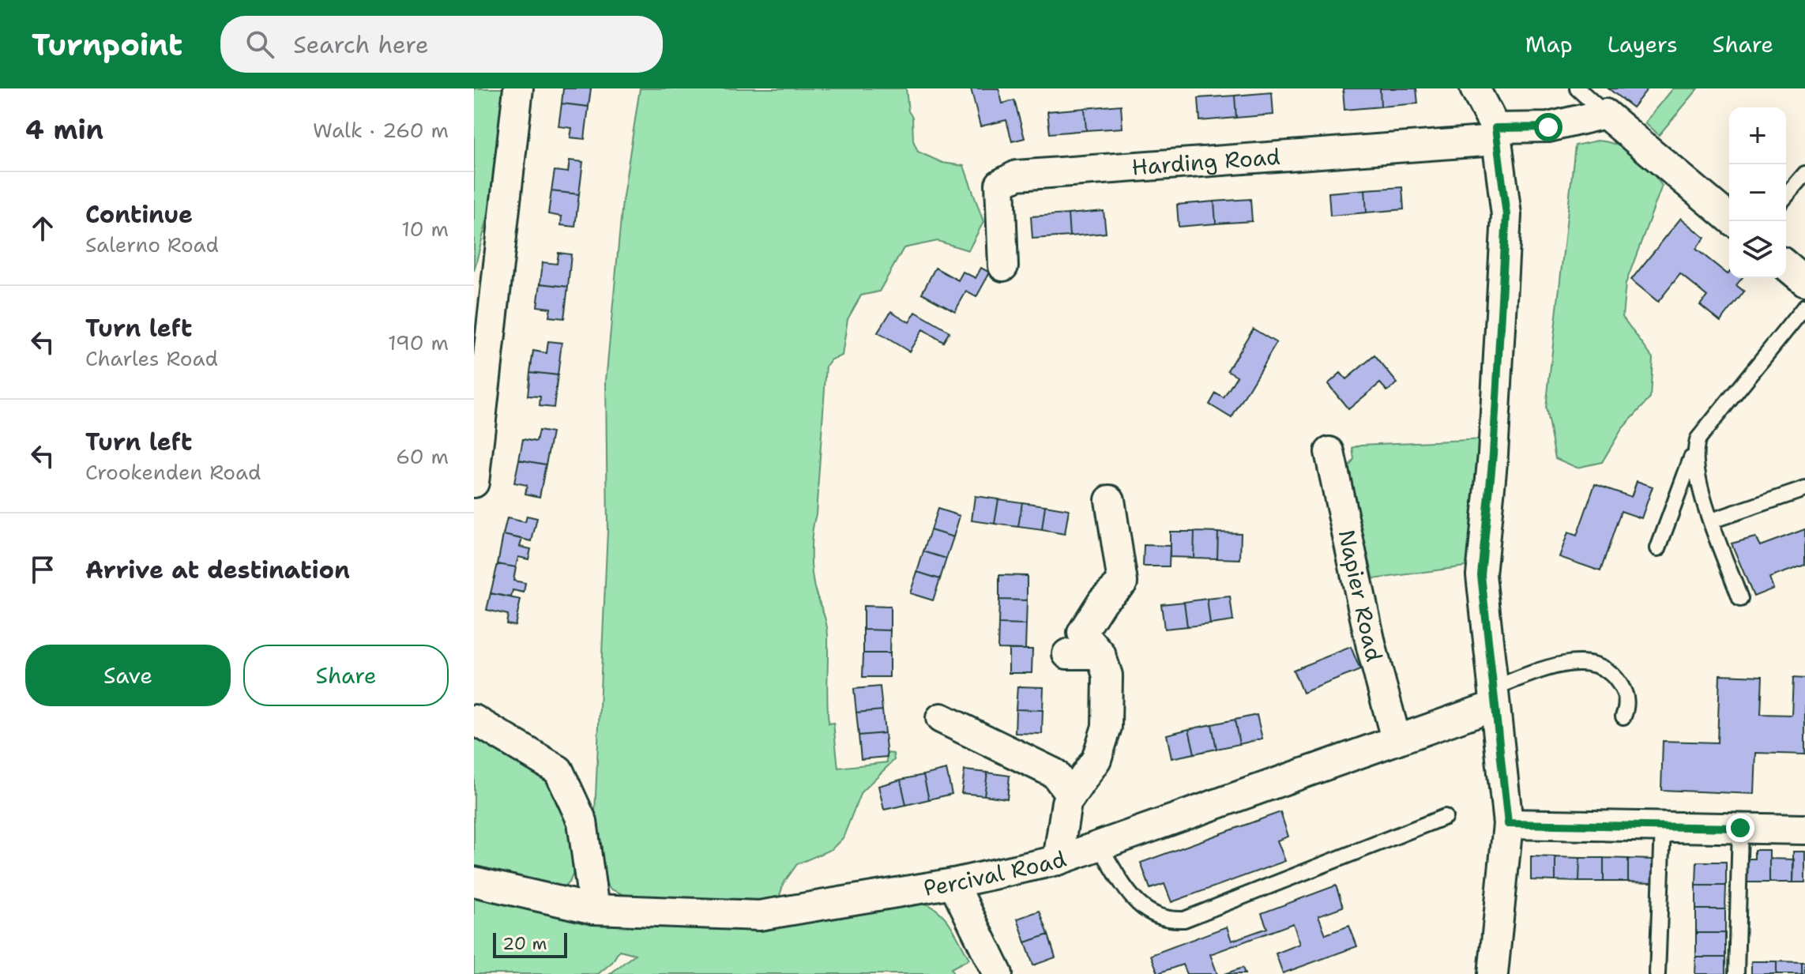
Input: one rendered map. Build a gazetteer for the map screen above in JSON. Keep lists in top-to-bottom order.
{
  "streets": {
    "street": ["Harding Road", "Napier Road", "Percival Road"]
  },
  "crossings": [
    ["Napier Road", "Percival Road"]
  ],
  "scale_bar": "20 m",
  "page": {
    "header": "Turnpoint",
    "search": "Search here",
    "nav": ["Map", "Layers", "Share"],
    "heading": ["4 min", "Walk · 260 m"],
    "map_buttons": ["+", "−"],
    "list": [
      ["Continue", "Salerno Road", "10 m"],
      ["Turn left", "Charles Road", "190 m"],
      ["Turn left", "Crookenden Road", "60 m"],
      "Arrive at destination"
    ],
    "buttons": ["Save", "Share"],
    "scale": "20 m"
  }
}
